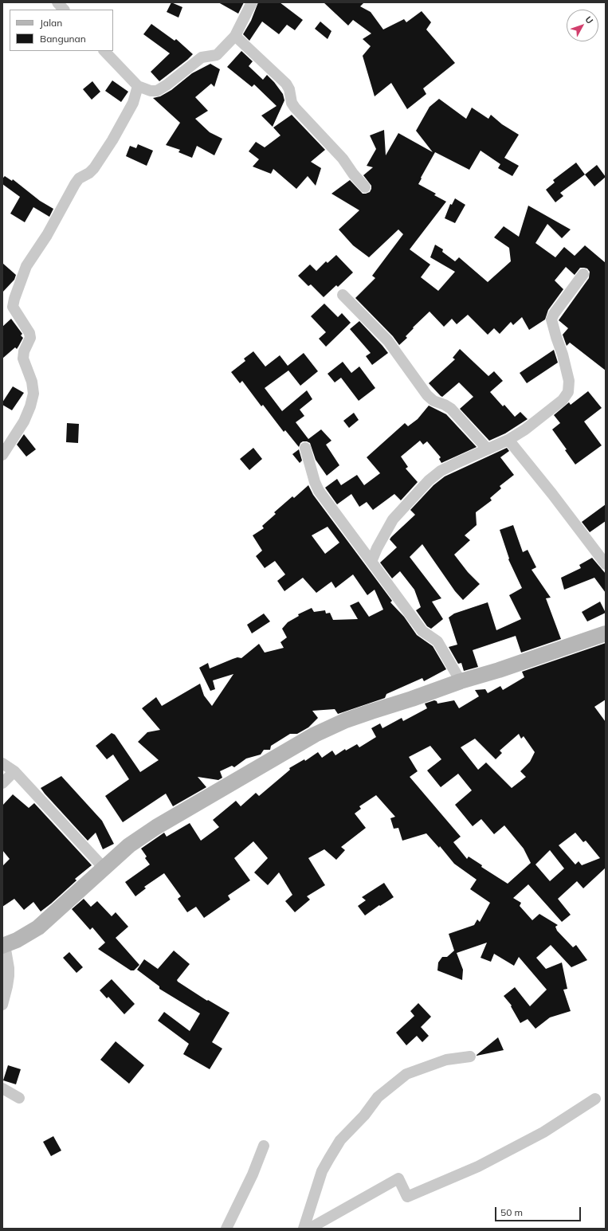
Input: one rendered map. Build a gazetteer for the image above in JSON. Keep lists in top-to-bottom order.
{
  "legend": ["Jalan", "Bangunan"],
  "scale_bar": "50 m",
  "north": "top right"
}
